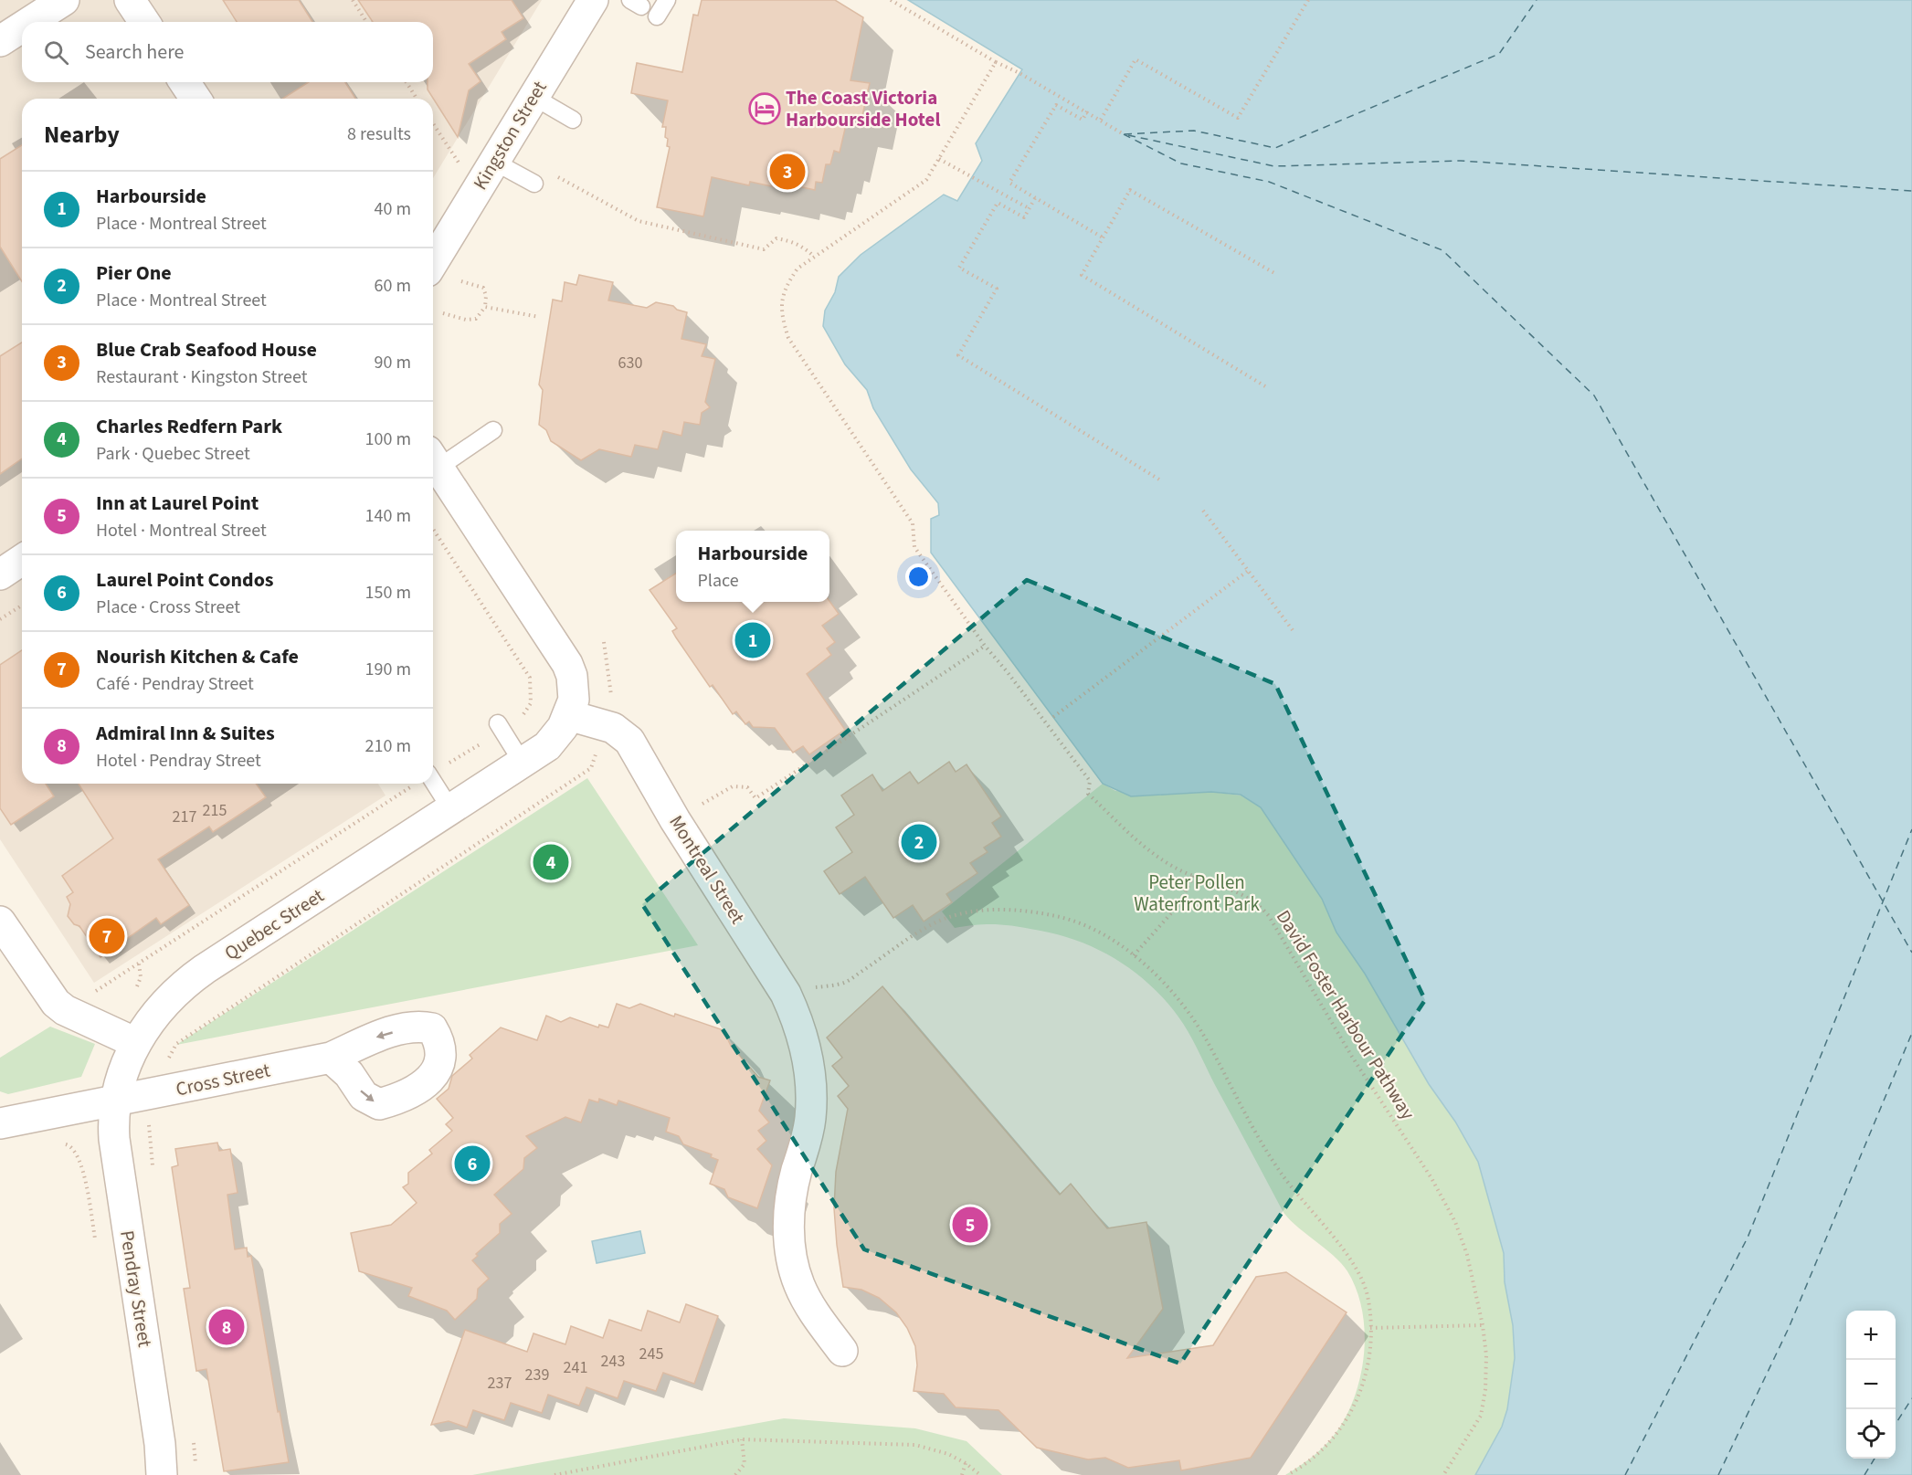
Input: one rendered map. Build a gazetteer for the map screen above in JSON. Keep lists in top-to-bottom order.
{
  "streets": {
    "street": [
      "Kingston Street",
      "Montreal Street",
      "Quebec Street",
      "Cross Street",
      "Pendray Street"
    ],
    "path": ["David Foster Harbour Pathway"]
  },
  "crossings": [
    ["Montreal Street", "Quebec Street"],
    ["Quebec Street", "Cross Street"],
    ["Quebec Street", "Pendray Street"],
    ["Cross Street", "Pendray Street"]
  ],
  "parks": ["Peter Pollen Waterfront Park"],
  "places": {
    "hotel": ["The Coast Victoria Harbourside Hotel"]
  },
  "house_numbers": [
    "630",
    "215",
    "217",
    "245",
    "243",
    "241",
    "239",
    "237"
  ],
  "page": {
    "search": "Search here",
    "heading": ["Nearby", "8 results"],
    "pins": [
      "3",
      "1",
      "2",
      "4",
      "7",
      "6",
      "5",
      "8"
    ],
    "list": [
      {
        "mark": "1",
        "name": "Harbourside",
        "note": "Place · Montreal Street",
        "value": "40 m"
      },
      {
        "mark": "2",
        "name": "Pier One",
        "note": "Place · Montreal Street",
        "value": "60 m"
      },
      {
        "mark": "3",
        "name": "Blue Crab Seafood House",
        "note": "Restaurant · Kingston Street",
        "value": "90 m"
      },
      {
        "mark": "4",
        "name": "Charles Redfern Park",
        "note": "Park · Quebec Street",
        "value": "100 m"
      },
      {
        "mark": "5",
        "name": "Inn at Laurel Point",
        "note": "Hotel · Montreal Street",
        "value": "140 m"
      },
      {
        "mark": "6",
        "name": "Laurel Point Condos",
        "note": "Place · Cross Street",
        "value": "150 m"
      },
      {
        "mark": "7",
        "name": "Nourish Kitchen & Cafe",
        "note": "Café · Pendray Street",
        "value": "190 m"
      },
      {
        "mark": "8",
        "name": "Admiral Inn & Suites",
        "note": "Hotel · Pendray Street",
        "value": "210 m"
      }
    ],
    "popup": ["Harbourside", "Place"],
    "map_buttons": ["+", "−"]
  }
}
